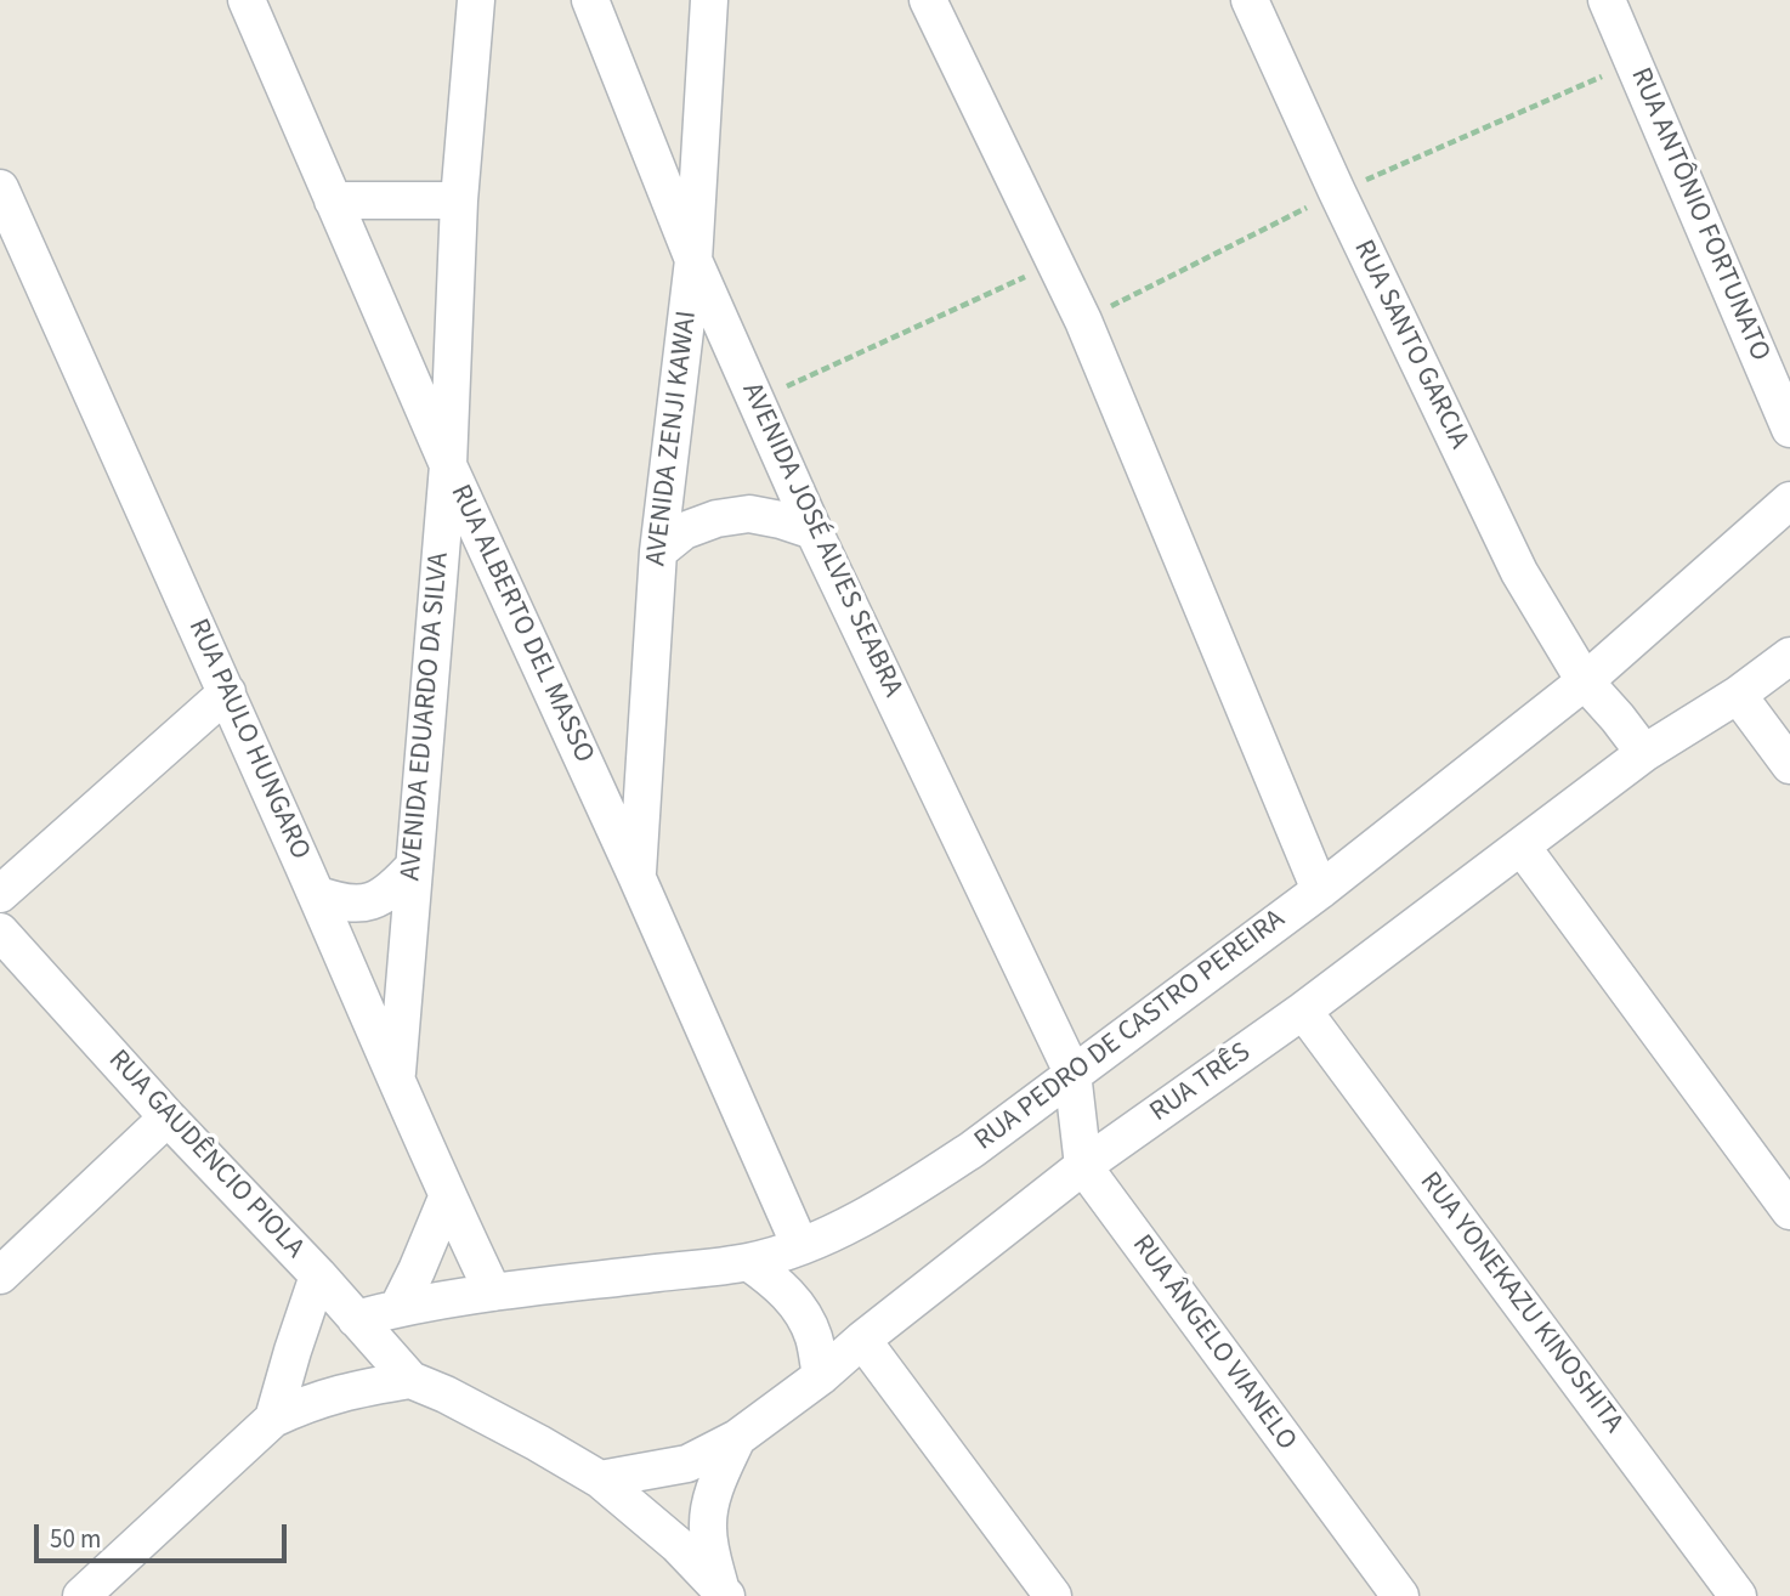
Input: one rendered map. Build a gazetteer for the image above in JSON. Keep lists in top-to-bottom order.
{
  "streets": {
    "street": [
      "RUA ANTÔNIO FORTUNATO",
      "RUA SANTO GARCIA",
      "AVENIDA ZENJI KAWAI",
      "AVENIDA JOSÉ ALVES SEABRA",
      "RUA ALBERTO DEL MASSO",
      "AVENIDA EDUARDO DA SILVA",
      "RUA PAULO HUNGARO",
      "RUA PEDRO DE CASTRO PEREIRA",
      "RUA TRÊS",
      "RUA GAUDÊNCIO PIOLA",
      "RUA YONEKAZU KINOSHITA",
      "RUA ÂNGELO VIANELO"
    ]
  },
  "crossings": [
    ["RUA SANTO GARCIA", "RUA PEDRO DE CASTRO PEREIRA"],
    ["RUA SANTO GARCIA", "RUA TRÊS"],
    ["AVENIDA ZENJI KAWAI", "AVENIDA JOSÉ ALVES SEABRA"],
    ["AVENIDA ZENJI KAWAI", "RUA ALBERTO DEL MASSO"],
    ["AVENIDA JOSÉ ALVES SEABRA", "RUA PEDRO DE CASTRO PEREIRA"],
    ["AVENIDA JOSÉ ALVES SEABRA", "RUA ÂNGELO VIANELO"],
    ["RUA ALBERTO DEL MASSO", "AVENIDA EDUARDO DA SILVA"],
    ["RUA ALBERTO DEL MASSO", "RUA PEDRO DE CASTRO PEREIRA"],
    ["AVENIDA EDUARDO DA SILVA", "RUA PAULO HUNGARO"],
    ["RUA PAULO HUNGARO", "RUA PEDRO DE CASTRO PEREIRA"],
    ["RUA PEDRO DE CASTRO PEREIRA", "RUA GAUDÊNCIO PIOLA"],
    ["RUA PEDRO DE CASTRO PEREIRA", "RUA ÂNGELO VIANELO"],
    ["RUA TRÊS", "RUA YONEKAZU KINOSHITA"],
    ["RUA TRÊS", "RUA ÂNGELO VIANELO"]
  ],
  "scale_bar": "50 m"
}
